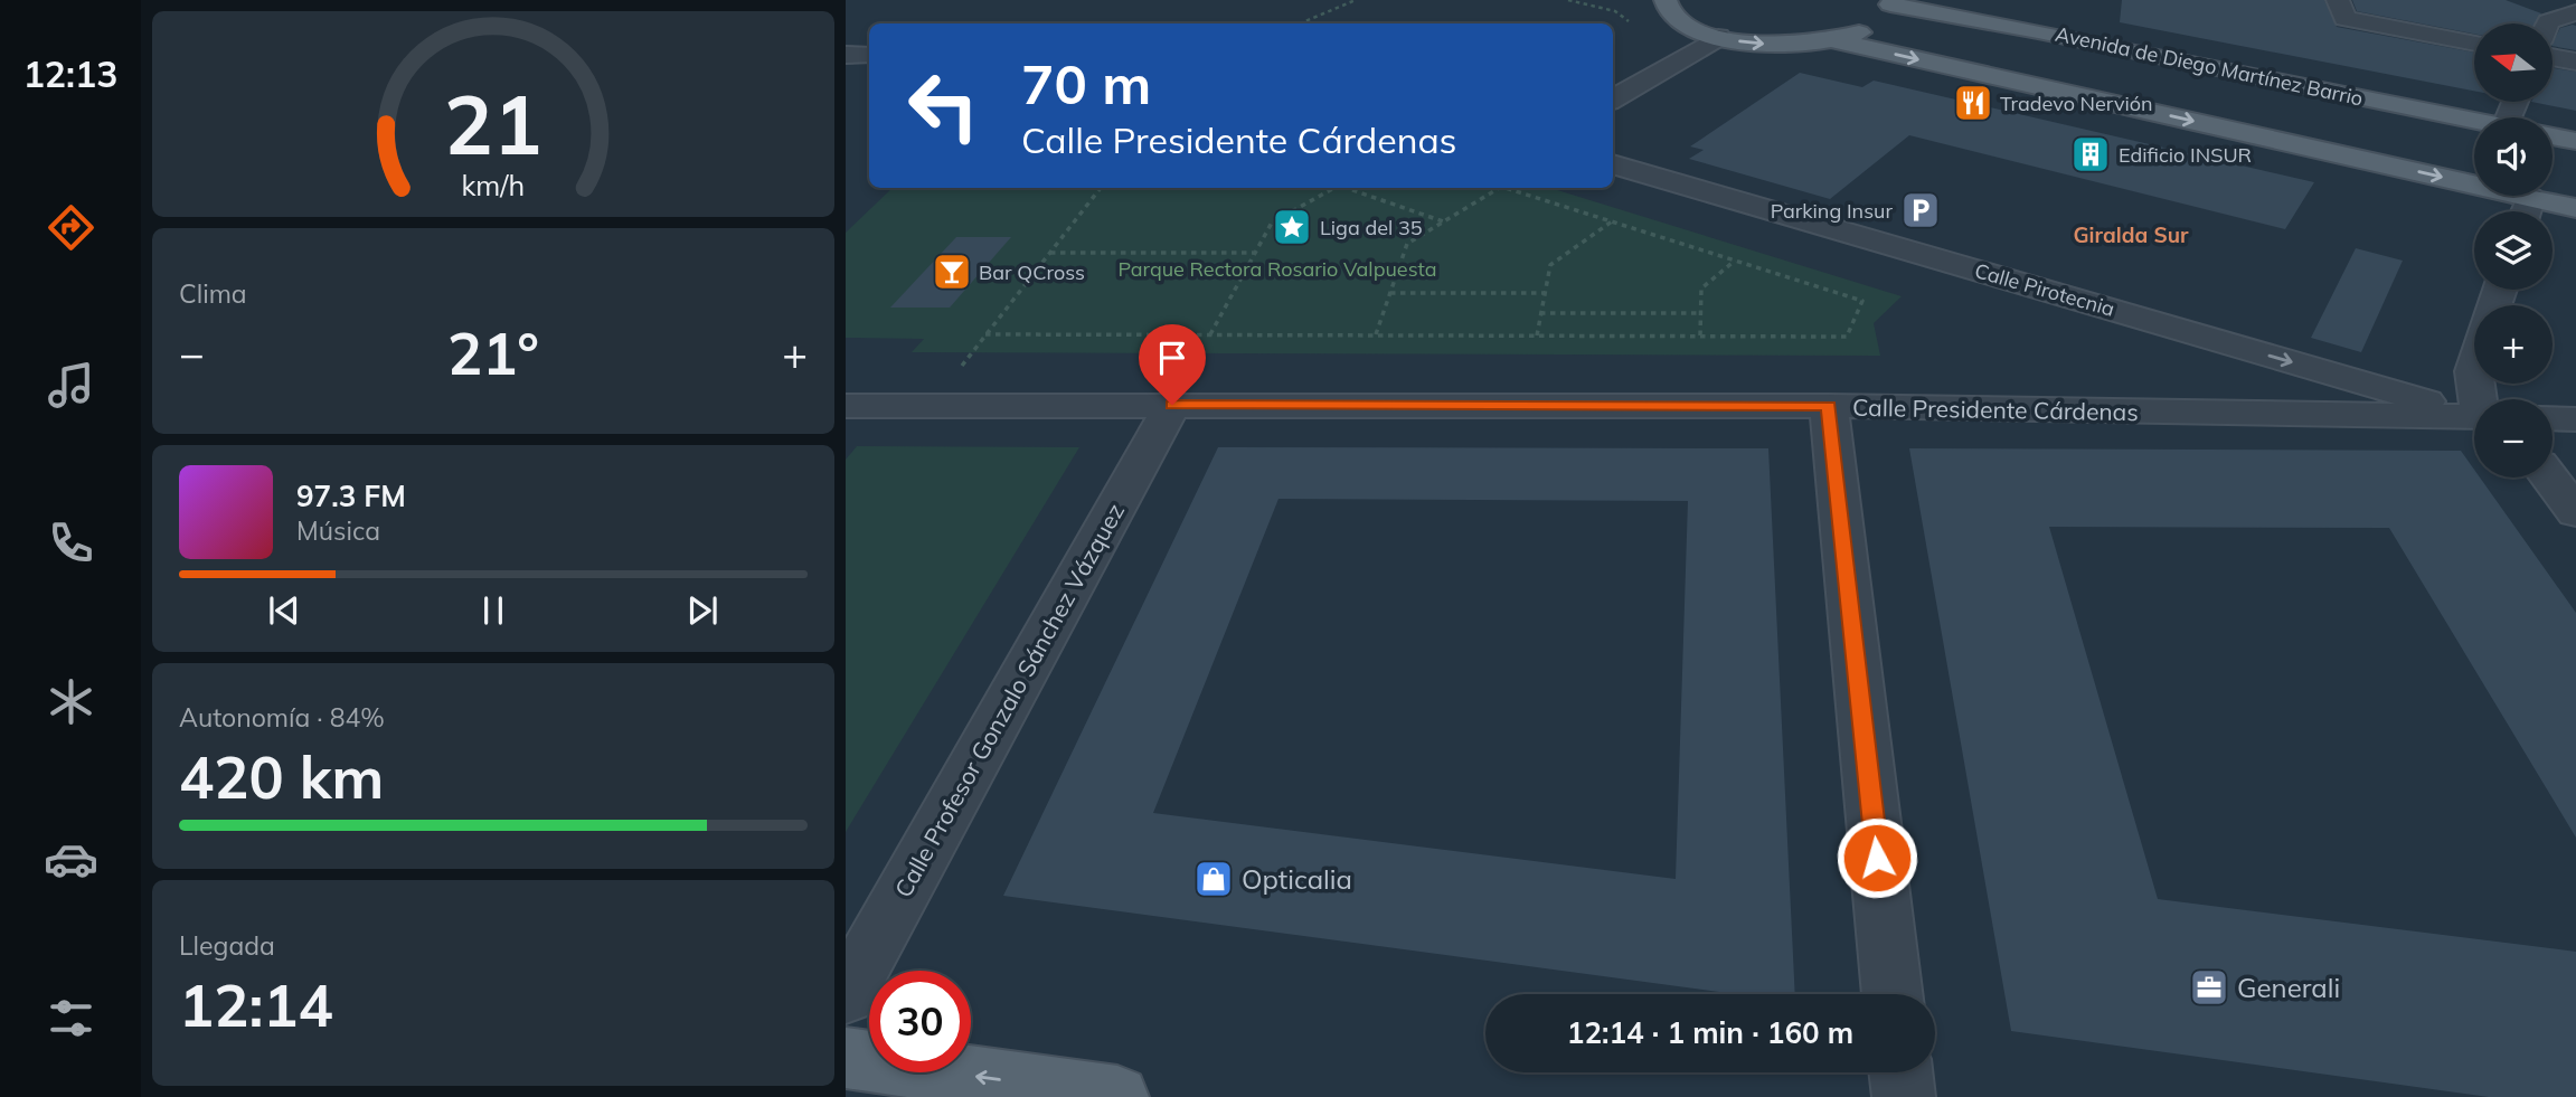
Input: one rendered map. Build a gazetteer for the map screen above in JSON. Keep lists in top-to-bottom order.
{
  "streets": {
    "main road": ["Avenida de Diego Martínez Barrio"],
    "street": ["Calle Pirotecnia", "Calle Presidente Cárdenas", "Calle Profesor Gonzalo Sánchez Vázquez"]
  },
  "crossings": [
    ["Calle Presidente Cárdenas", "Calle Profesor Gonzalo Sánchez Vázquez"]
  ],
  "districts": ["Giralda Sur"],
  "parks": ["Parque Rectora Rosario Valpuesta"],
  "places": {
    "restaurant": ["Tradevo Nervión"],
    "building": ["Edificio INSUR"],
    "parking": ["Parking Insur"],
    "place": ["Liga del 35"],
    "bar": ["Bar QCross"],
    "shop": ["Opticalia"],
    "office": ["Generali"]
  },
  "north": "left",
  "page": {
    "tabs": "12:13",
    "map_buttons": ["+", "−"],
    "turn": ["70 m", "Calle Presidente Cárdenas"],
    "tile": [
      "Clima",
      ["Autonomía · 84%", "420 km"],
      ["Llegada", "12:14"]
    ],
    "heat": ["−", "21°", "+"],
    "song": ["97.3 FM", "Música"],
    "limit": "30",
    "trip": "12:14 · 1 min · 160 m",
    "gauge": ["21", "km/h"]
  }
}
